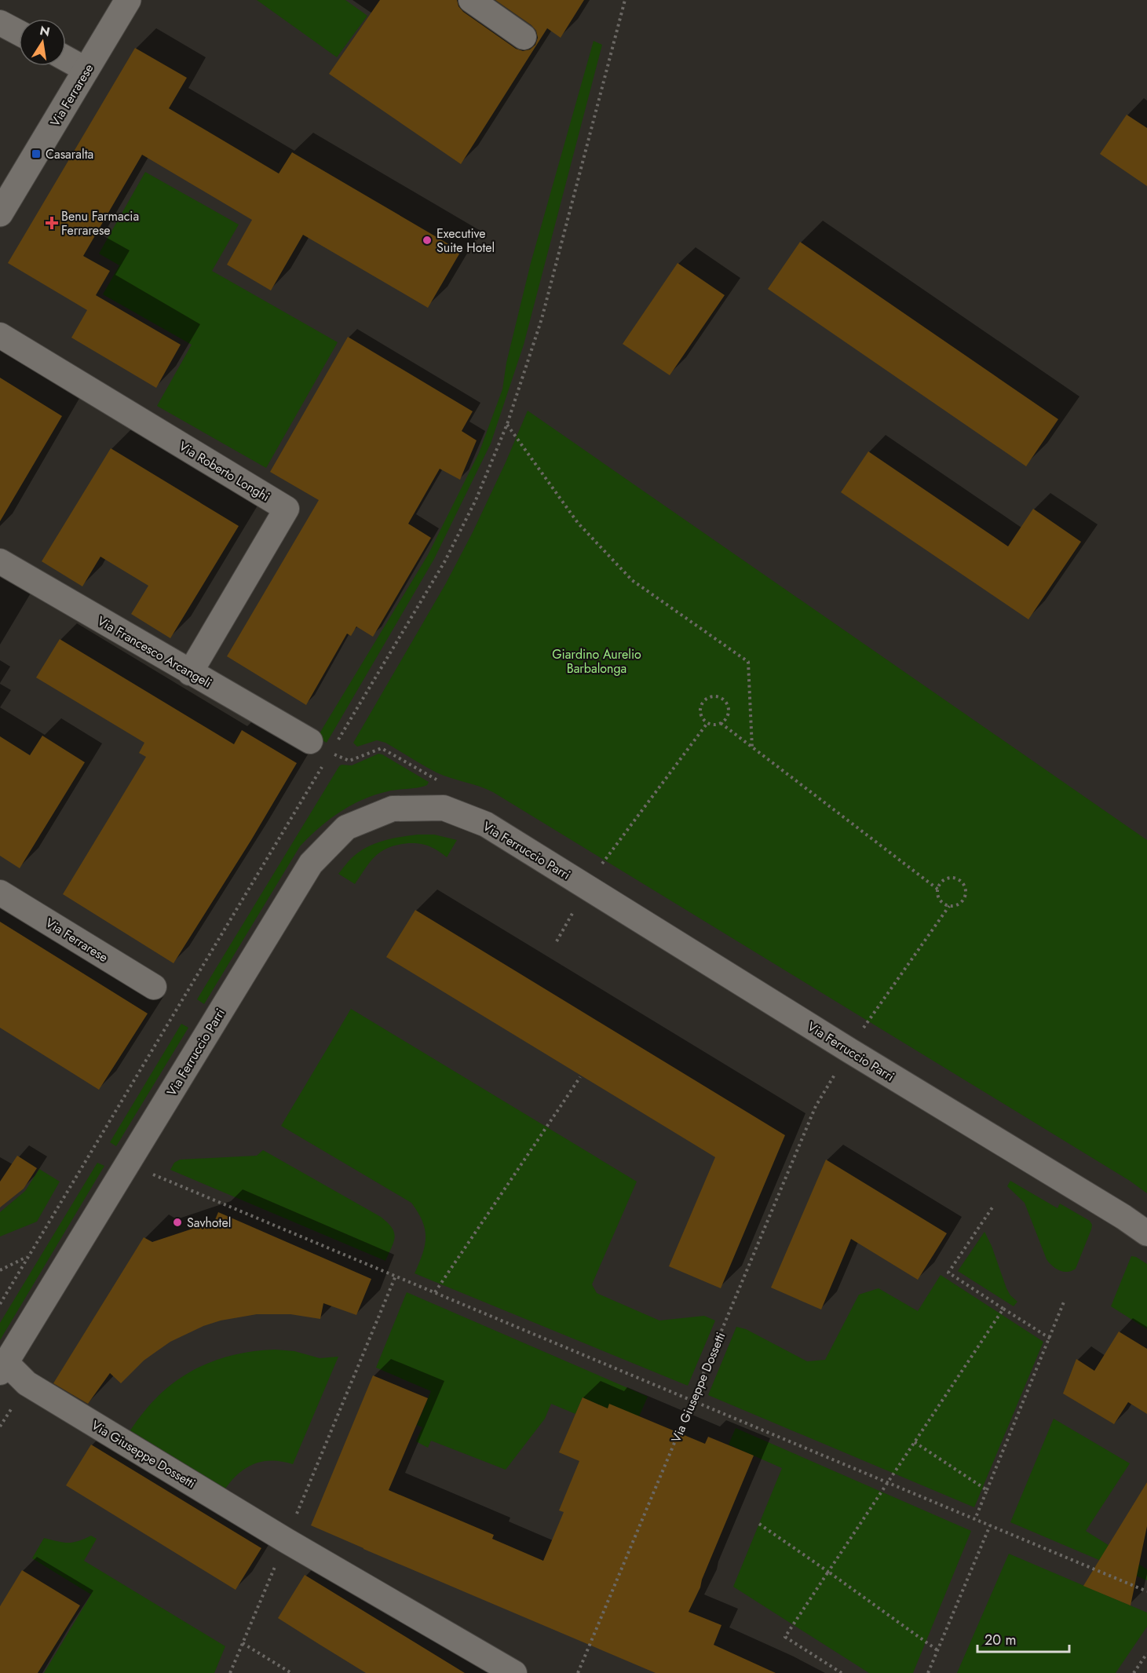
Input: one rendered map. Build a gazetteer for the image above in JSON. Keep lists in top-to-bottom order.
{
  "streets": {
    "main road": ["Via Ferrarese"],
    "street": [
      "Via Roberto Longhi",
      "Via Francesco Arcangeli",
      "Via Ferruccio Parri",
      "Via Giuseppe Dossetti"
    ]
  },
  "crossings": [
    ["Via Roberto Longhi", "Via Francesco Arcangeli"],
    ["Via Ferruccio Parri", "Via Giuseppe Dossetti"]
  ],
  "parks": ["Giardino Aurelio Barbalonga"],
  "places": {
    "transit": ["Casaralta"],
    "health": ["Benu Farmacia Ferrarese"],
    "other": ["Executive Suite Hotel", "Savhotel"]
  },
  "scale_bar": "20 m",
  "north": "top"
}
